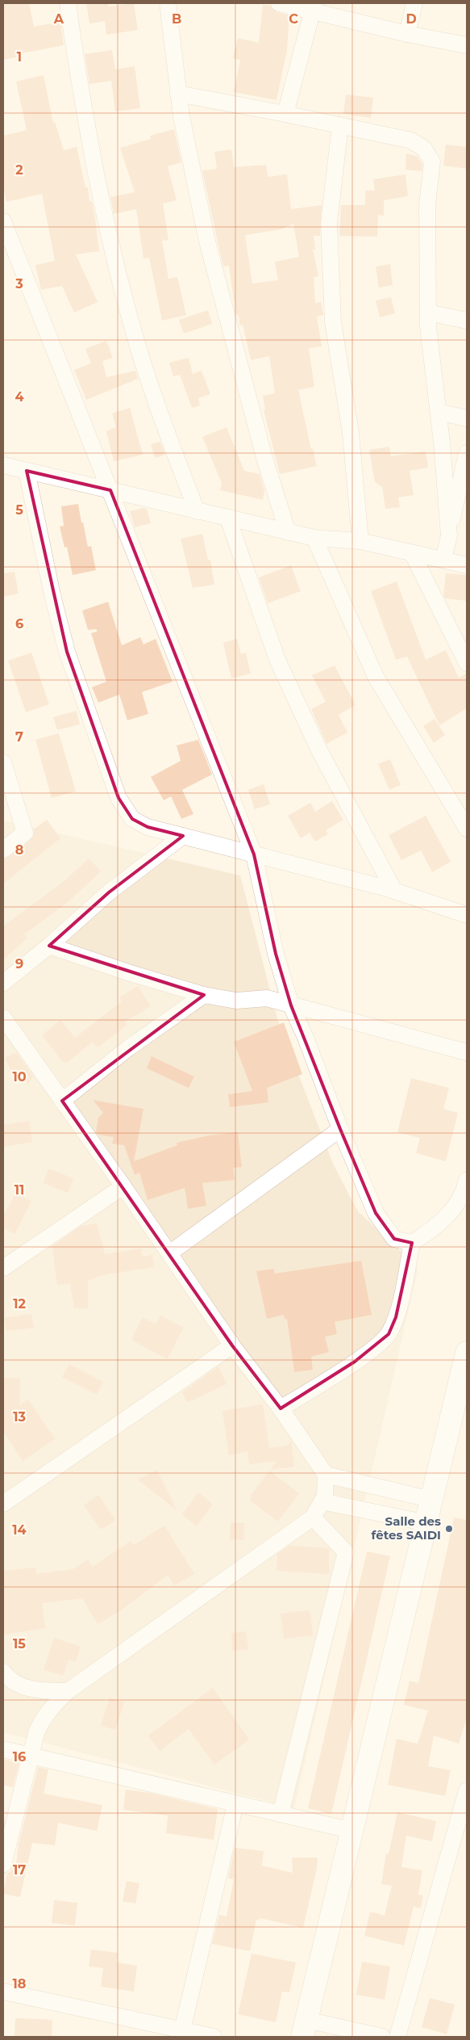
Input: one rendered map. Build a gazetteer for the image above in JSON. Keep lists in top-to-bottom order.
{
  "places": ["Salle des fêtes SAIDI"],
  "grid": {
    "columns": [
      "A",
      "B",
      "C",
      "D"
    ],
    "rows": [
      "1",
      "2",
      "3",
      "4",
      "5",
      "6",
      "7",
      "8",
      "9",
      "10",
      "11",
      "12",
      "13",
      "14",
      "15",
      "16",
      "17",
      "18"
    ]
  }
}
